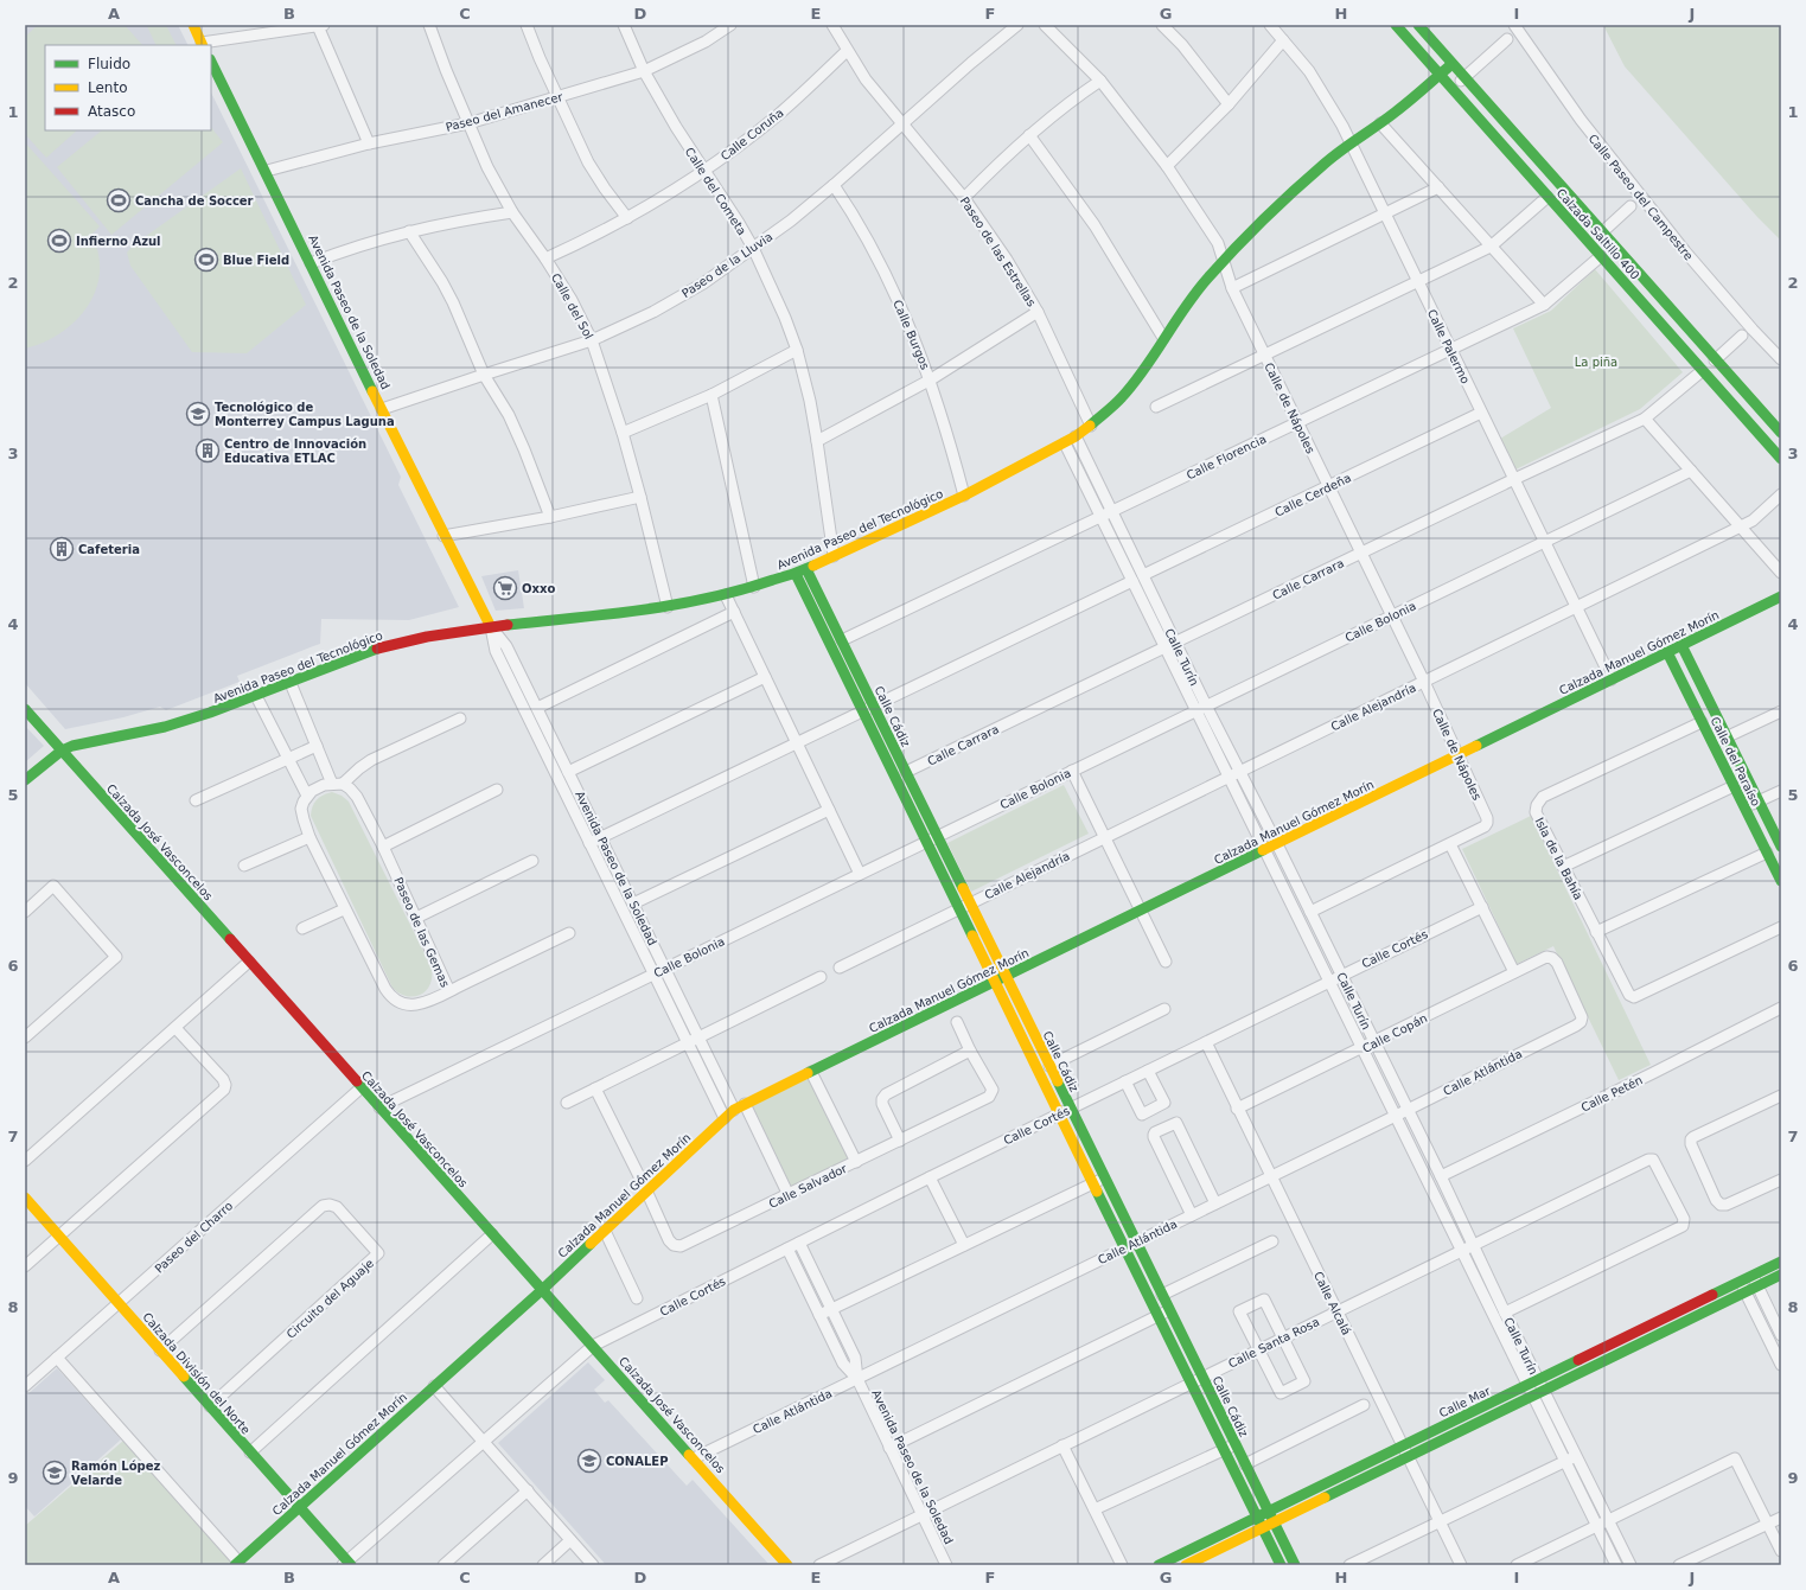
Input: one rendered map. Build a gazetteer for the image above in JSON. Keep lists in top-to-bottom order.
{
  "streets": {
    "street": [
      "Paseo del Amanecer",
      "Calle Coruña",
      "Calle del Cometa",
      "Calle Paseo del Campestre",
      "Calzada Saltillo 400",
      "Paseo de las Estrellas",
      "Paseo de la Lluvia",
      "Calle del Sol",
      "Avenida Paseo de la Soledad",
      "Calle Burgos",
      "Calle Palermo",
      "Calle de Nápoles",
      "Calle Florencia",
      "Calle Cerdeña",
      "Avenida Paseo del Tecnológico",
      "Calle Carrara",
      "Calle Bolonia",
      "Calzada Manuel Gómez Morín",
      "Calle Turín",
      "Calle Alejandría",
      "Calle Cádiz",
      "Calle del Paraíso",
      "Calzada José Vasconcelos",
      "Isla de la Bahía",
      "Paseo de las Gemas",
      "Calle Cortés",
      "Calle Copán",
      "Calle Atlántida",
      "Calle Petén",
      "Calle Salvador",
      "Paseo del Charro",
      "Circuito del Aguaje",
      "Calle Alcalá",
      "Calle Santa Rosa",
      "Calzada División del Norte",
      "Calle Mar"
    ]
  },
  "crossings": [
    ["Paseo del Amanecer", "Calle del Cometa"],
    ["Paseo del Amanecer", "Calle del Sol"],
    ["Paseo del Amanecer", "Avenida Paseo de la Soledad"],
    ["Calle Coruña", "Calle del Cometa"],
    ["Calle Coruña", "Paseo de las Estrellas"],
    ["Calle Coruña", "Calle del Sol"],
    ["Calle del Cometa", "Paseo de la Lluvia"],
    ["Calle del Cometa", "Avenida Paseo del Tecnológico"],
    ["Calzada Saltillo 400", "Calle Florencia"],
    ["Calzada Saltillo 400", "Avenida Paseo del Tecnológico"],
    ["Calzada Saltillo 400", "Calle Carrara"],
    ["Paseo de las Estrellas", "Paseo de la Lluvia"],
    ["Paseo de las Estrellas", "Avenida Paseo del Tecnológico"],
    ["Paseo de la Lluvia", "Calle del Sol"],
    ["Paseo de la Lluvia", "Avenida Paseo de la Soledad"],
    ["Paseo de la Lluvia", "Calle Burgos"],
    ["Calle del Sol", "Avenida Paseo del Tecnológico"],
    ["Avenida Paseo de la Soledad", "Avenida Paseo del Tecnológico"],
    ["Avenida Paseo de la Soledad", "Calle Bolonia"],
    ["Avenida Paseo de la Soledad", "Calzada Manuel Gómez Morín"],
    ["Avenida Paseo de la Soledad", "Calle Cortés"],
    ["Avenida Paseo de la Soledad", "Calle Atlántida"],
    ["Avenida Paseo de la Soledad", "Calle Santa Rosa"],
    ["Calle Burgos", "Avenida Paseo del Tecnológico"],
    ["Calle Palermo", "Calle Florencia"],
    ["Calle Palermo", "Calle Cerdeña"],
    ["Calle Palermo", "Avenida Paseo del Tecnológico"],
    ["Calle Palermo", "Calle Carrara"],
    ["Calle Palermo", "Calle Bolonia"],
    ["Calle Palermo", "Calzada Manuel Gómez Morín"],
    ["Calle Palermo", "Calle Alejandría"],
    ["Calle de Nápoles", "Calle Florencia"],
    ["Calle de Nápoles", "Calle Cerdeña"],
    ["Calle de Nápoles", "Avenida Paseo del Tecnológico"],
    ["Calle de Nápoles", "Calle Carrara"],
    ["Calle de Nápoles", "Calle Bolonia"],
    ["Calle de Nápoles", "Calzada Manuel Gómez Morín"],
    ["Calle de Nápoles", "Calle Alejandría"],
    ["Calle Florencia", "Calle Turín"],
    ["Calle Florencia", "Calle Cádiz"],
    ["Calle Cerdeña", "Calle Turín"],
    ["Avenida Paseo del Tecnológico", "Calle Turín"],
    ["Avenida Paseo del Tecnológico", "Calle Cádiz"],
    ["Avenida Paseo del Tecnológico", "Calzada José Vasconcelos"],
    ["Avenida Paseo del Tecnológico", "Paseo de las Gemas"],
    ["Calle Carrara", "Calle Turín"],
    ["Calle Carrara", "Calle Cádiz"],
    ["Calle Bolonia", "Calle Turín"],
    ["Calle Bolonia", "Calle Cádiz"],
    ["Calle Bolonia", "Calzada José Vasconcelos"],
    ["Calzada Manuel Gómez Morín", "Calle Turín"],
    ["Calzada Manuel Gómez Morín", "Calle Cádiz"],
    ["Calzada Manuel Gómez Morín", "Calle del Paraíso"],
    ["Calzada Manuel Gómez Morín", "Calzada José Vasconcelos"],
    ["Calzada Manuel Gómez Morín", "Calle Salvador"],
    ["Calzada Manuel Gómez Morín", "Calzada División del Norte"],
    ["Calle Turín", "Calle Alejandría"],
    ["Calle Turín", "Calle Cortés"],
    ["Calle Turín", "Calle Copán"],
    ["Calle Turín", "Calle Atlántida"],
    ["Calle Turín", "Calle Petén"],
    ["Calle Turín", "Calle Santa Rosa"],
    ["Calle Turín", "Calle Mar"],
    ["Calle Alejandría", "Calle Cádiz"],
    ["Calle Cádiz", "Calle Cortés"],
    ["Calle Cádiz", "Calle Atlántida"],
    ["Calle Cádiz", "Calle Santa Rosa"],
    ["Calle Cádiz", "Calle Mar"],
    ["Calle del Paraíso", "Isla de la Bahía"],
    ["Calzada José Vasconcelos", "Calle Cortés"],
    ["Calzada José Vasconcelos", "Calle Atlántida"],
    ["Calzada José Vasconcelos", "Paseo del Charro"],
    ["Calle Cortés", "Calle Alcalá"],
    ["Calle Cortés", "Calzada División del Norte"],
    ["Calle Copán", "Calle Atlántida"],
    ["Calle Copán", "Calle Alcalá"],
    ["Calle Atlántida", "Calle Alcalá"],
    ["Paseo del Charro", "Calzada División del Norte"],
    ["Circuito del Aguaje", "Calzada División del Norte"],
    ["Calle Alcalá", "Calle Santa Rosa"],
    ["Calle Alcalá", "Calle Mar"]
  ],
  "parks": ["La piña"],
  "places": {
    "sports": ["Cancha de Soccer", "Infierno Azul", "Blue Field"],
    "school or university": ["Tecnológico de Monterrey Campus Laguna", "CONALEP", "Ramón López Velarde"],
    "building": ["Centro de Innovación Educativa ETLAC", "Cafeteria"],
    "supermarket": ["Oxxo"]
  },
  "legend": ["Fluido", "Lento", "Atasco"],
  "grid": {
    "columns": [
      "A",
      "B",
      "C",
      "D",
      "E",
      "F",
      "G",
      "H",
      "I",
      "J"
    ],
    "rows": [
      "1",
      "2",
      "3",
      "4",
      "5",
      "6",
      "7",
      "8",
      "9"
    ]
  }
}
